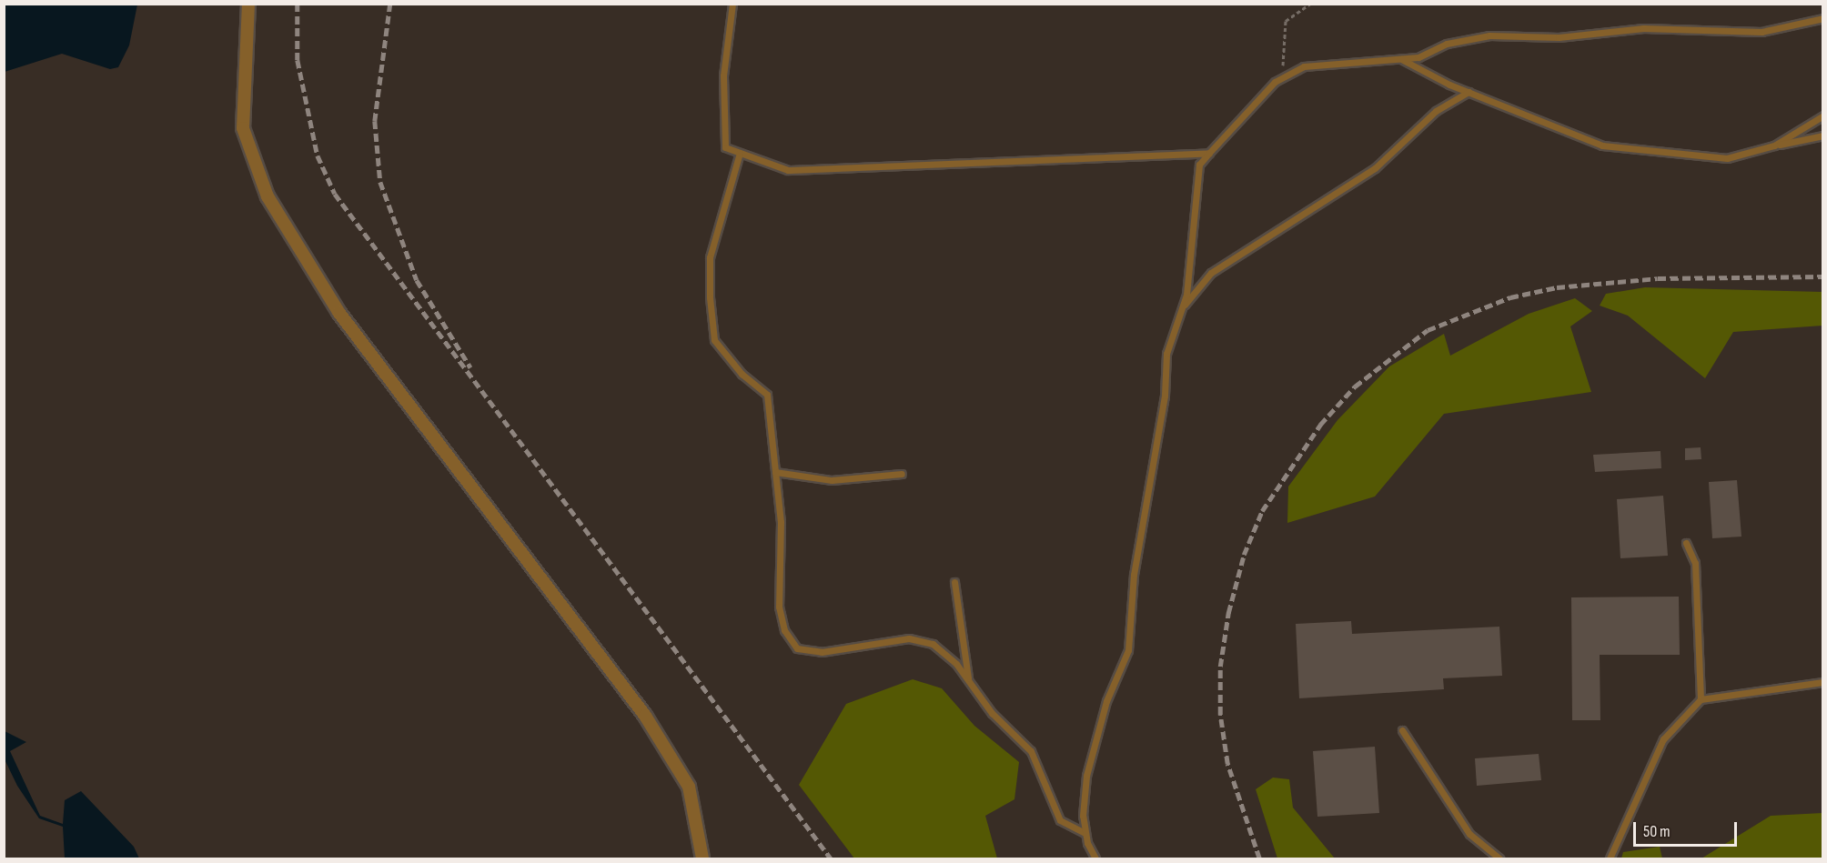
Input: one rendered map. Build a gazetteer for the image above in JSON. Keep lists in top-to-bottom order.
{
  "scale_bar": "50 m"
}
